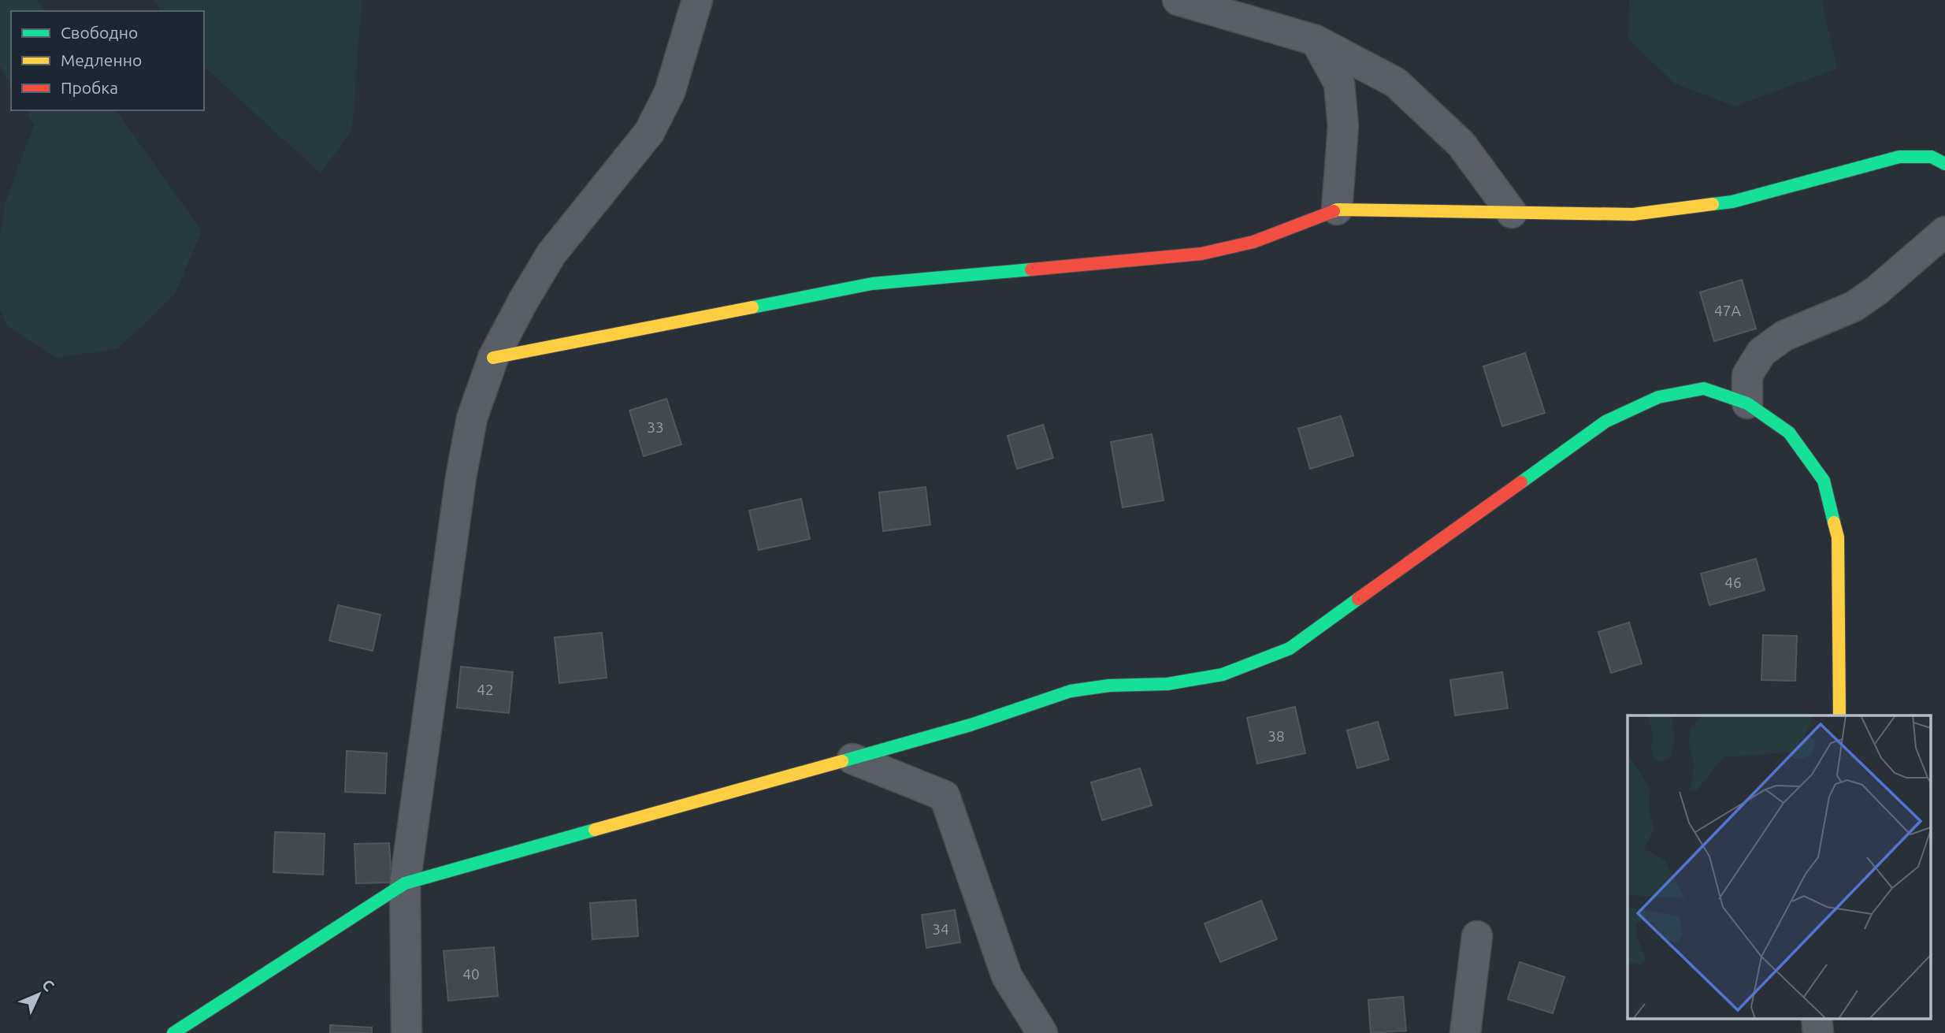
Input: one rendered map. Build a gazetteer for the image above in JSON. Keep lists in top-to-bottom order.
{
  "house_numbers": [
    "47А",
    "33",
    "46",
    "42",
    "38",
    "34",
    "40"
  ],
  "legend": ["Свободно", "Медленно", "Пробка"],
  "north": "top right"
}
